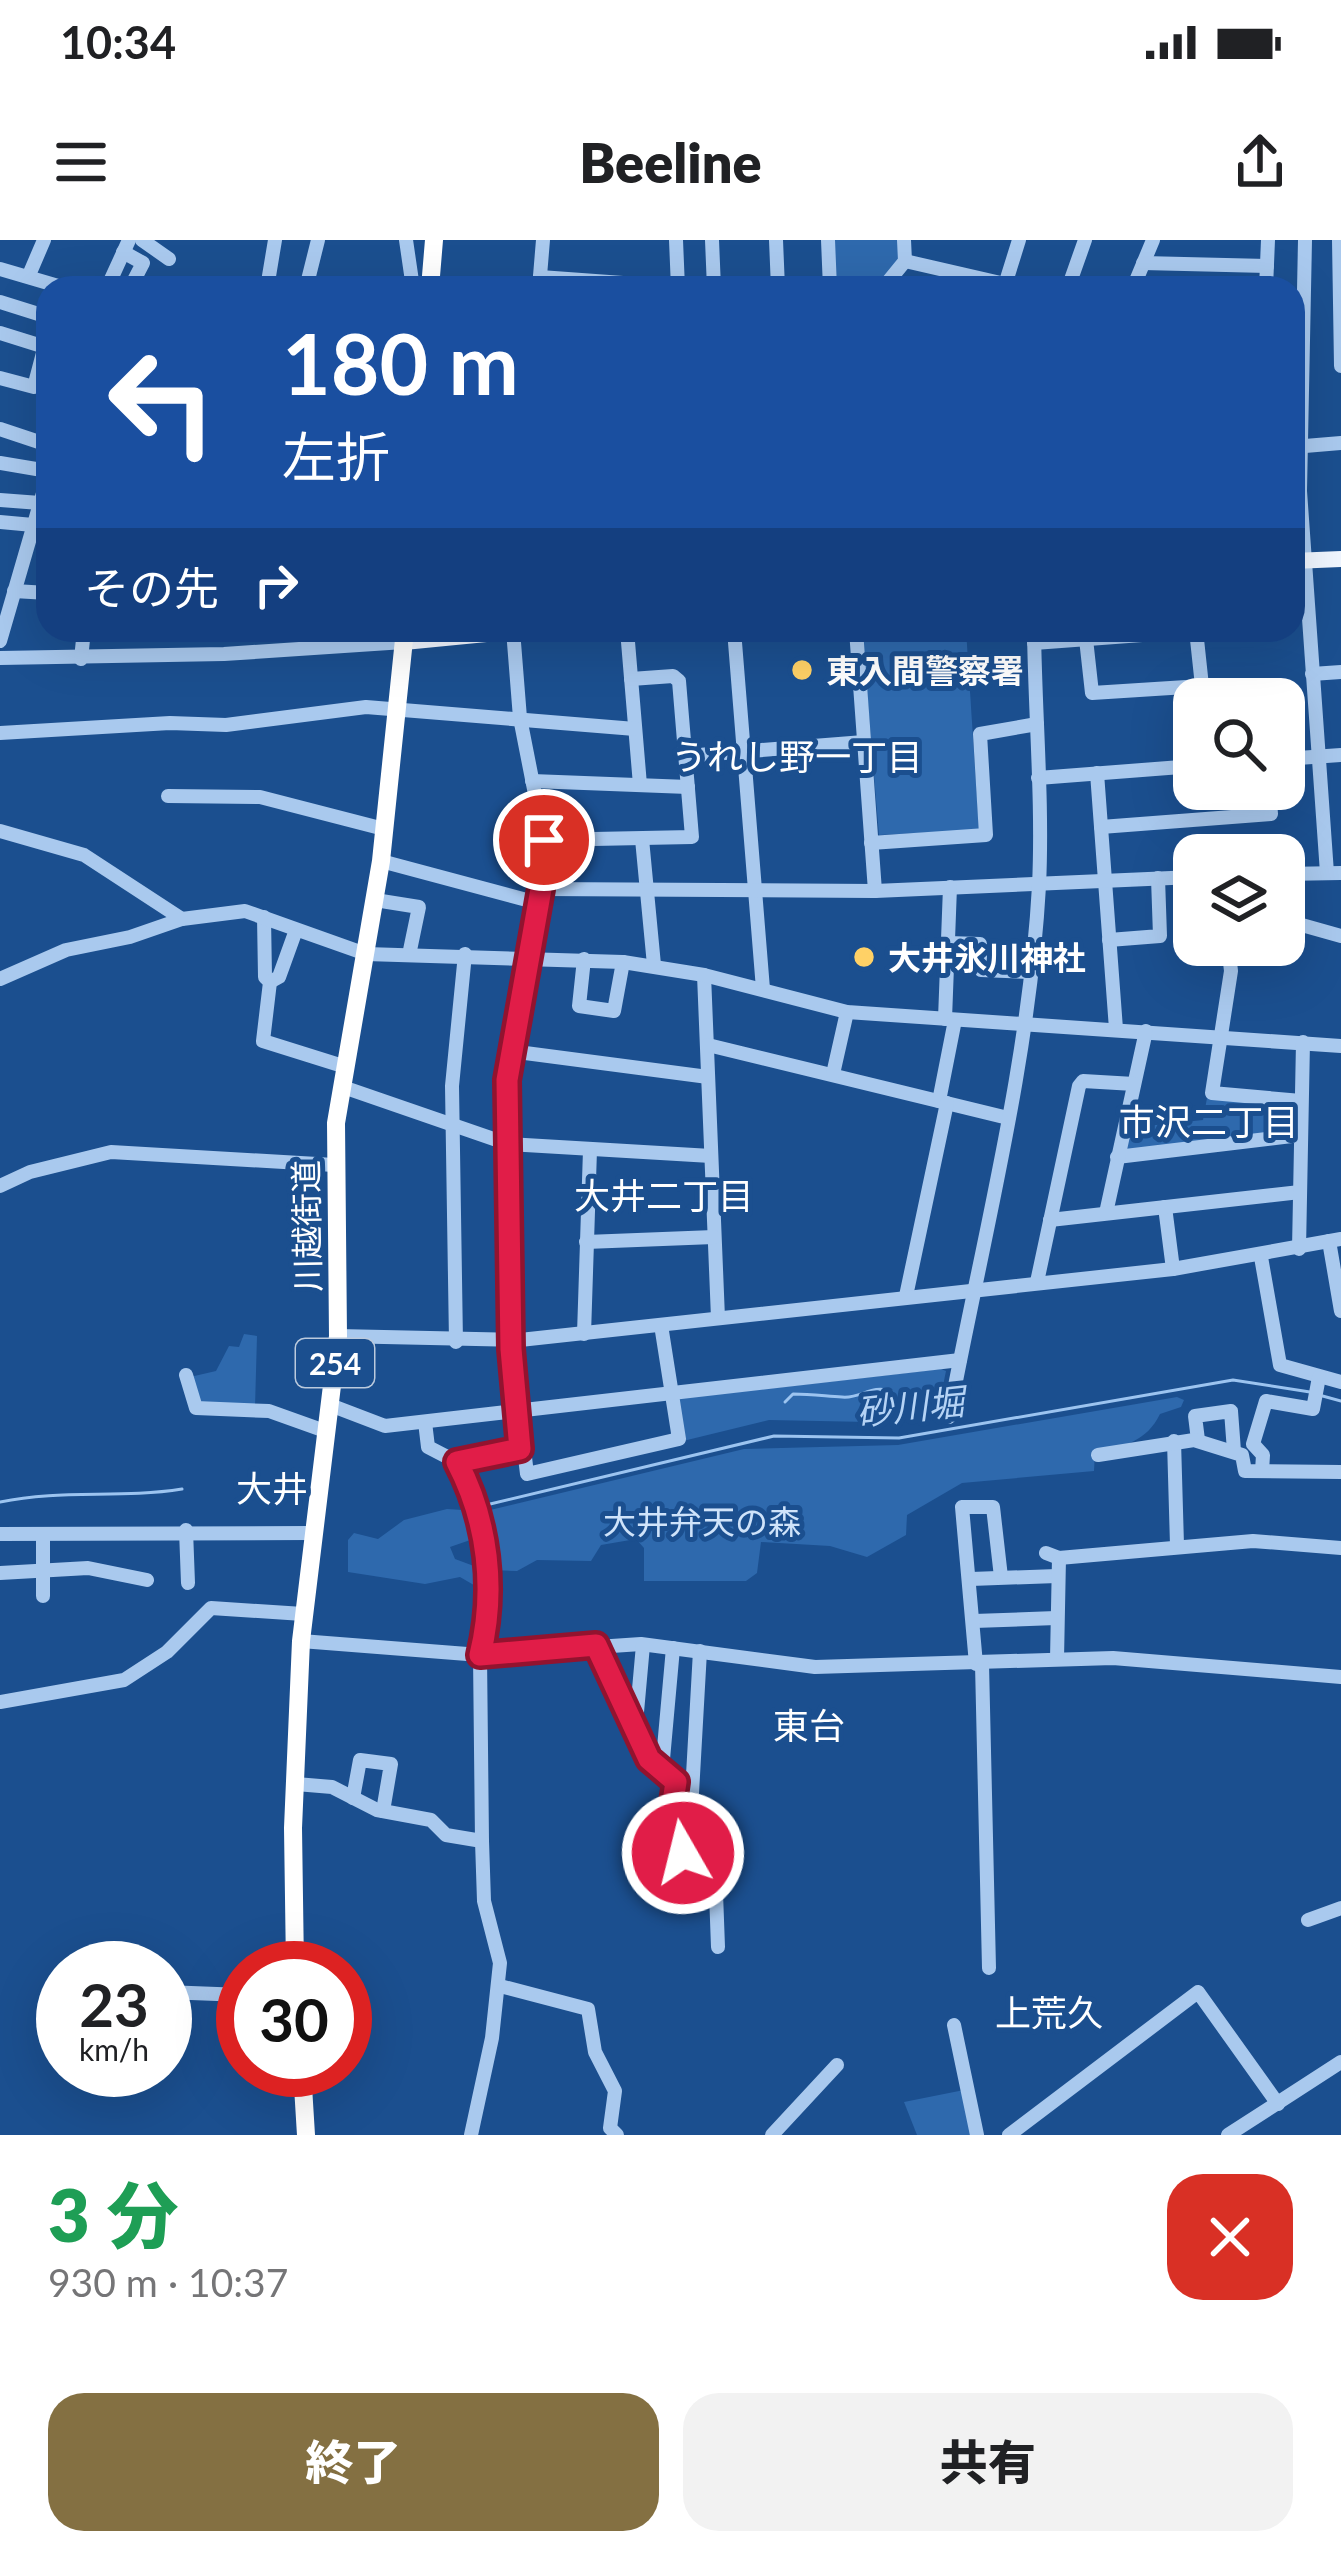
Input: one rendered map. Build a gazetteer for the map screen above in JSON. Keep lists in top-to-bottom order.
{
  "streets": {
    "highway": ["川越街道", "254"]
  },
  "districts": [
    "うれし野一丁目",
    "市沢二丁目",
    "大井二丁目",
    "大井",
    "東台",
    "上荒久"
  ],
  "water": ["砂川堀"],
  "parks": ["大井弁天の森"],
  "places": ["東入間警察署", "大井氷川神社"],
  "page": {
    "status": "10:34",
    "header": "Beeline",
    "turn": ["180 m", "左折"],
    "then": "その先",
    "speed": "23 km/h",
    "limit": "30",
    "heading": ["3 分", "930 m · 10:37"],
    "buttons": ["終了", "共有"]
  }
}
